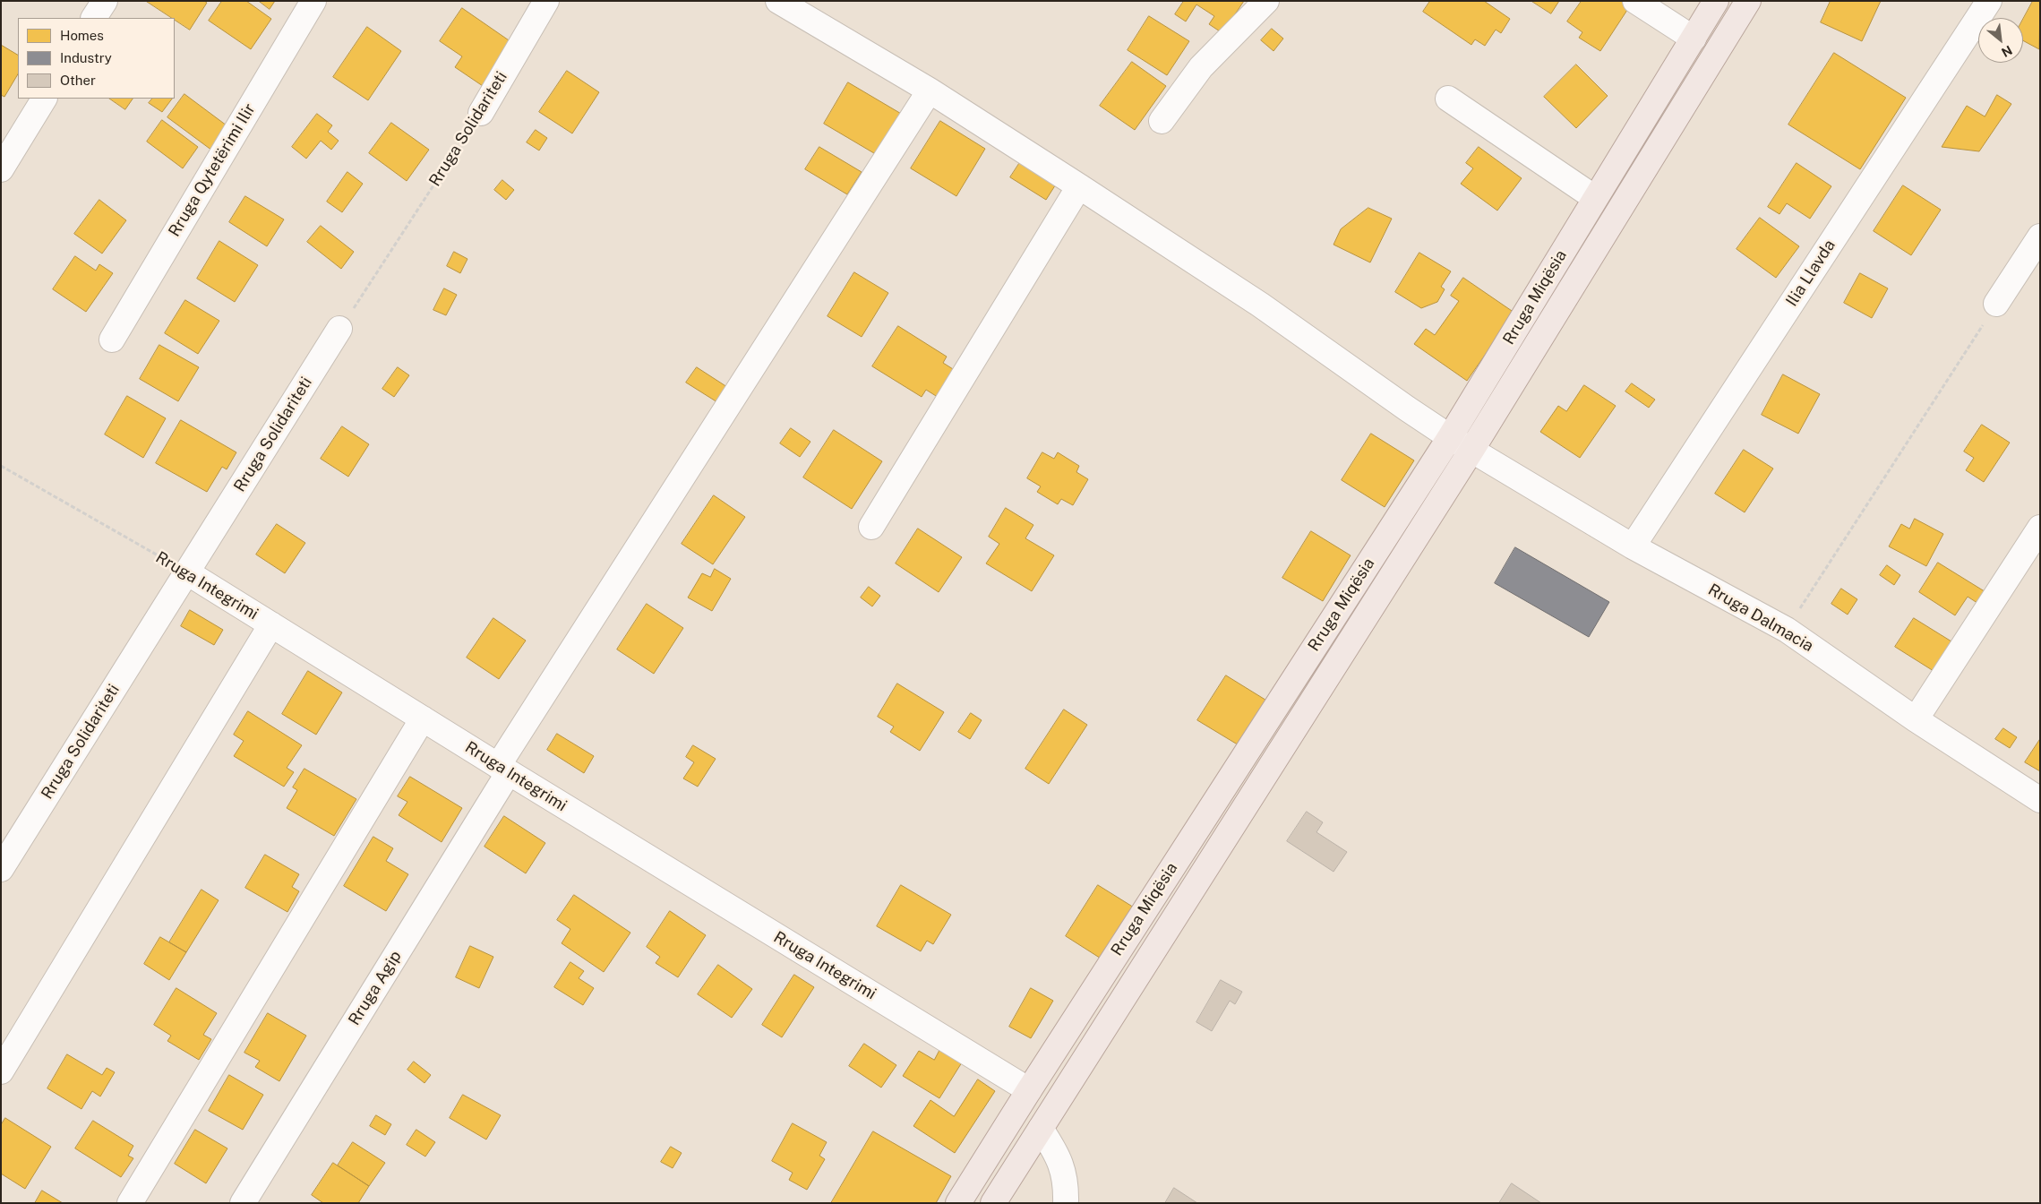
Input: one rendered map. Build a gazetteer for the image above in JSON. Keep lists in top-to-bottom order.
{
  "streets": {
    "main road": ["Rruga Miqësia"],
    "street": [
      "Rruga Solidariteti",
      "Rruga Qytetërimi Ilir",
      "Ilia Llavda",
      "Rruga Integrimi",
      "Rruga Dalmacia",
      "Rruga Agip"
    ]
  },
  "crossings": [
    ["Rruga Solidariteti", "Rruga Integrimi"],
    ["Ilia Llavda", "Rruga Dalmacia"],
    ["Rruga Miqësia", "Rruga Integrimi"],
    ["Rruga Miqësia", "Rruga Dalmacia"],
    ["Rruga Integrimi", "Rruga Agip"],
    ["Rruga Dalmacia", "Rruga Agip"]
  ],
  "legend": ["Homes", "Industry", "Other"],
  "north": "bottom right"
}
